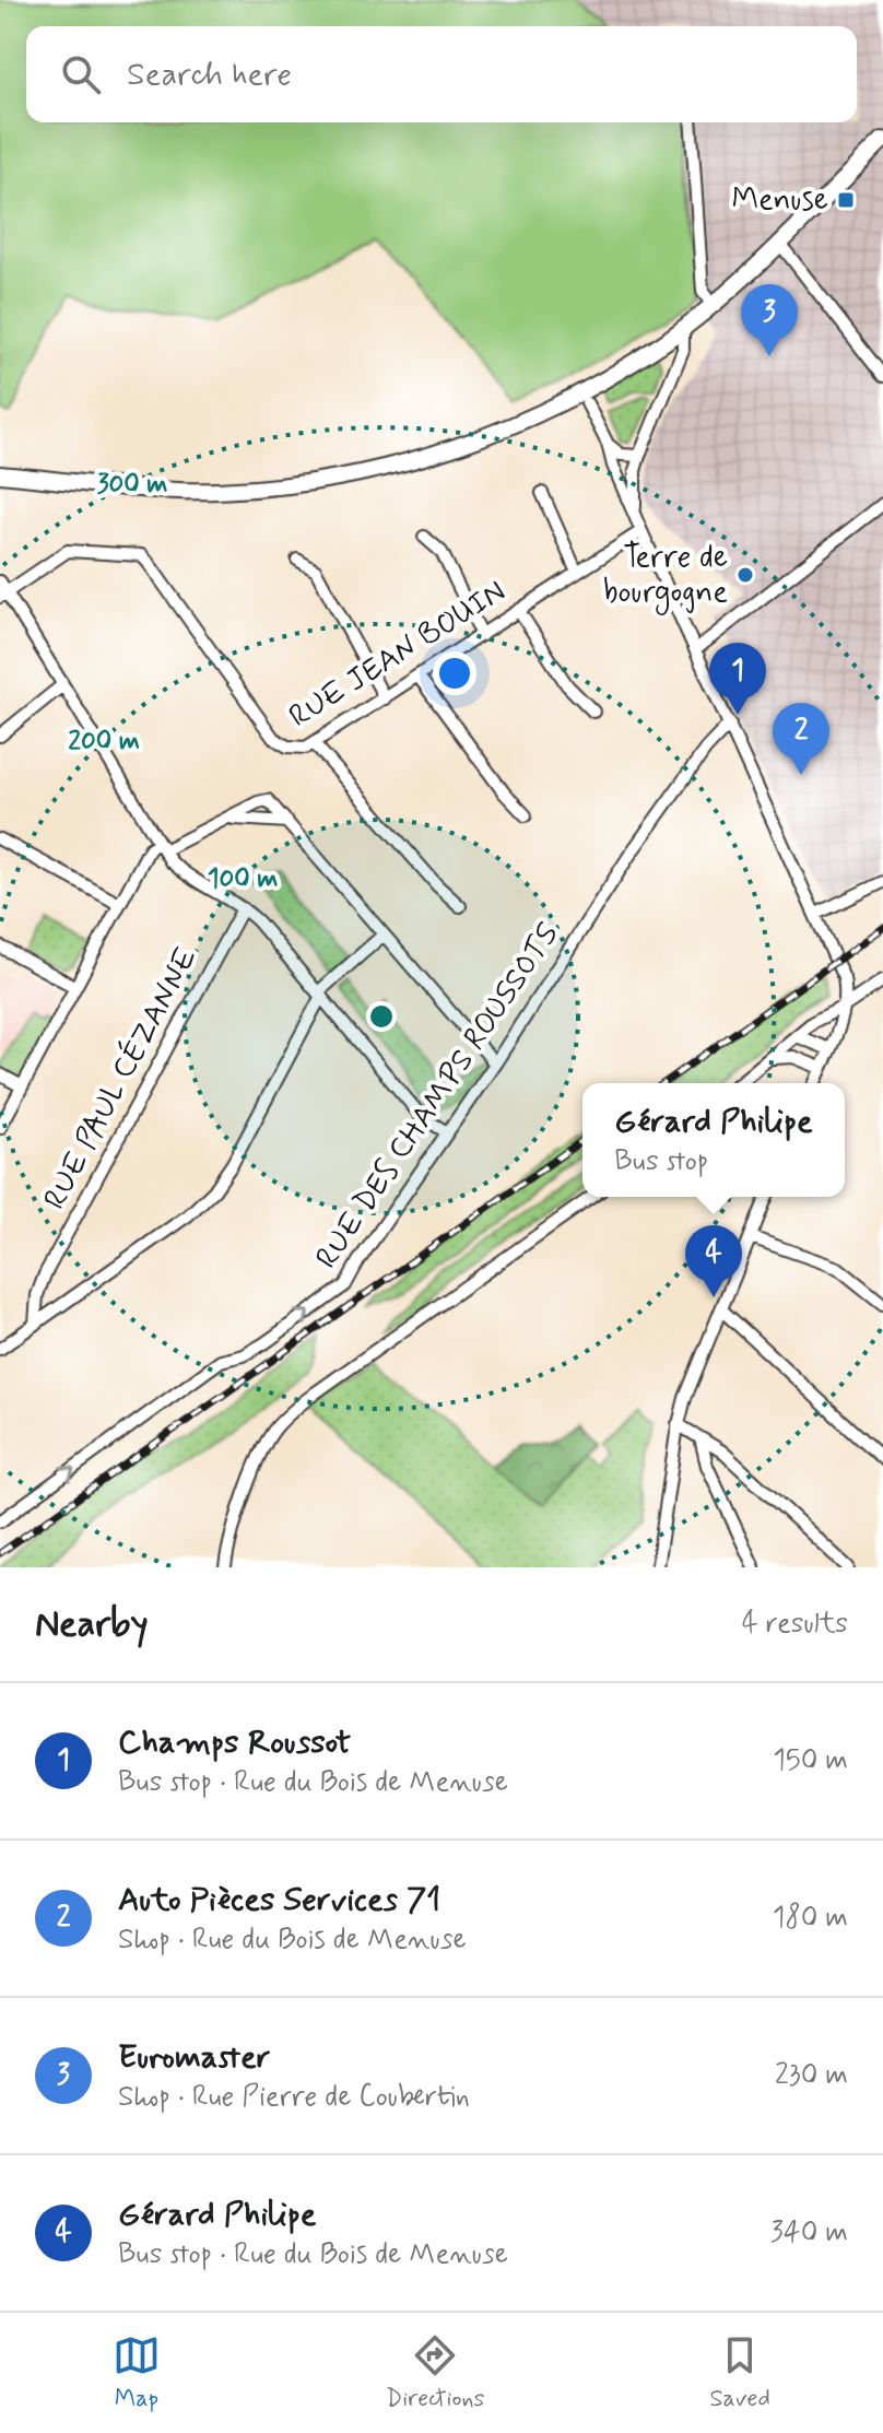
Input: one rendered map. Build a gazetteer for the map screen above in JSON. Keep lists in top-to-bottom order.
{
  "streets": {
    "street": ["RUE JEAN BOUIN", "RUE PAUL CÉZANNE", "RUE DES CHAMPS ROUSSOTS"]
  },
  "places": {
    "transit": ["Menuse"],
    "other": ["Terre de bourgogne"]
  },
  "page": {
    "search": "Search here",
    "pins": [
      "3",
      "1",
      "2",
      "4"
    ],
    "popup": ["Gérard Philipe", "Bus stop"],
    "heading": ["Nearby", "4 results"],
    "list": [
      {
        "mark": "1",
        "name": "Champs Roussot",
        "note": "Bus stop · Rue du Bois de Menuse",
        "value": "150 m"
      },
      {
        "mark": "2",
        "name": "Auto Pièces Services 71",
        "note": "Shop · Rue du Bois de Menuse",
        "value": "180 m"
      },
      {
        "mark": "3",
        "name": "Euromaster",
        "note": "Shop · Rue Pierre de Coubertin",
        "value": "230 m"
      },
      {
        "mark": "4",
        "name": "Gérard Philipe",
        "note": "Bus stop · Rue du Bois de Menuse",
        "value": "340 m"
      }
    ],
    "nav": ["Map", "Directions", "Saved"]
  },
  "rings": ["300 m", "200 m", "100 m"]
}
